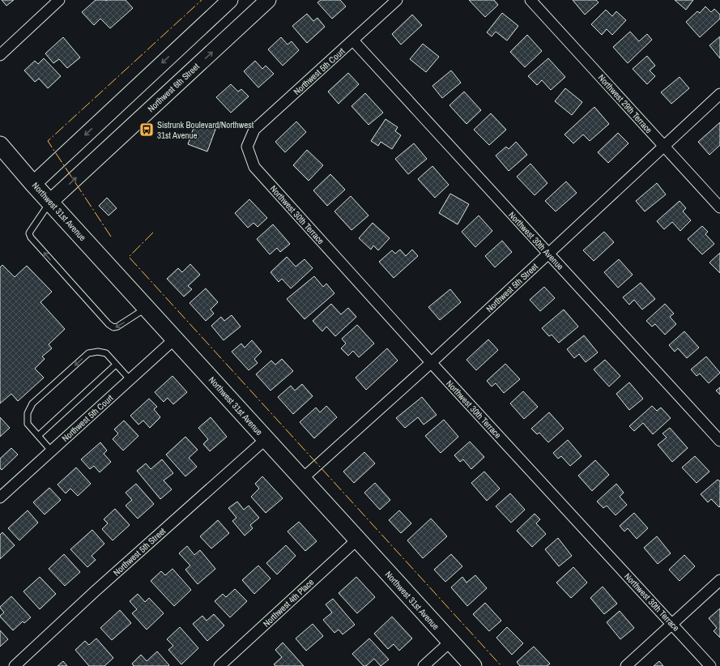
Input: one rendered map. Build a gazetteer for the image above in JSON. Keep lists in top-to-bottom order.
{
  "streets": {
    "main road": ["Northwest 31st Avenue"],
    "street": [
      "Northwest 5th Court",
      "Northwest 6th Street",
      "Northwest 29th Terrace",
      "Northwest 30th Terrace",
      "Northwest 30th Avenue",
      "Northwest 5th Street",
      "Northwest 4th Place"
    ]
  },
  "crossings": [
    ["Northwest 5th Court", "Northwest 31st Avenue"],
    ["Northwest 5th Court", "Northwest 30th Terrace"],
    ["Northwest 5th Court", "Northwest 30th Avenue"],
    ["Northwest 6th Street", "Northwest 31st Avenue"],
    ["Northwest 29th Terrace", "Northwest 5th Street"],
    ["Northwest 31st Avenue", "Northwest 5th Street"],
    ["Northwest 31st Avenue", "Northwest 4th Place"],
    ["Northwest 30th Terrace", "Northwest 5th Street"],
    ["Northwest 30th Avenue", "Northwest 5th Street"]
  ],
  "places": {
    "bus stop": ["Sistrunk Boulevard/Northwest 31st Avenue"]
  }
}
